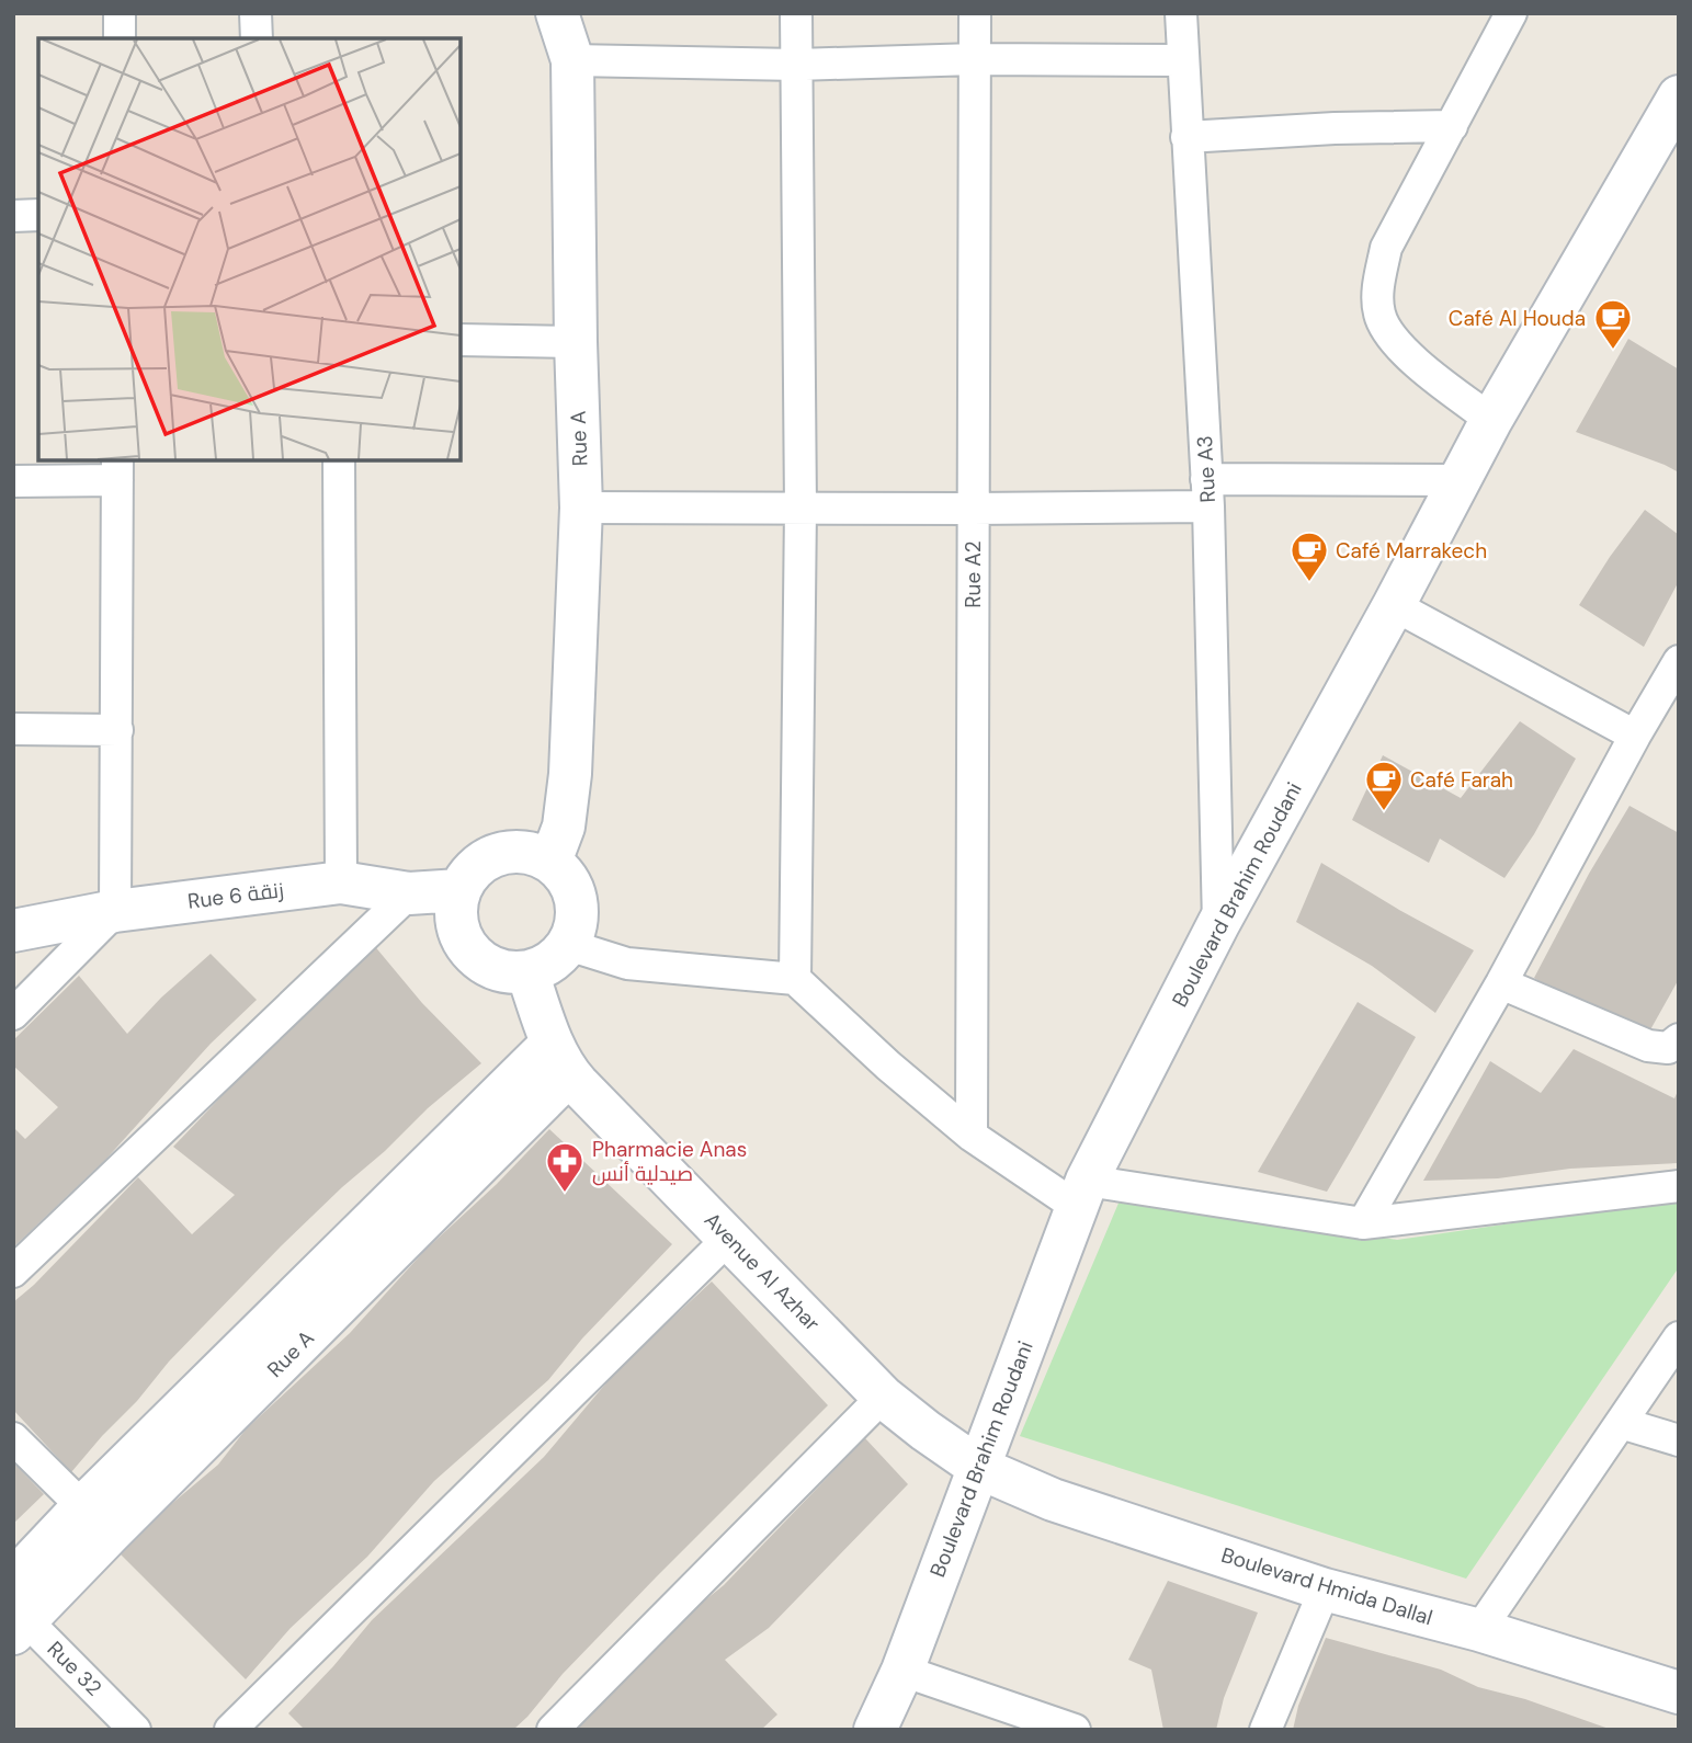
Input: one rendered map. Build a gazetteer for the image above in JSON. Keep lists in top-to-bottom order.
{
  "streets": {
    "street": [
      "Rue A",
      "Rue A3",
      "Rue A2",
      "Boulevard Brahim Roudani",
      "Rue 6 زنقة",
      "Avenue Al Azhar",
      "Boulevard Hmida Dallal",
      "Rue 32"
    ]
  },
  "crossings": [
    ["Rue A", "Rue 6 زنقة"],
    ["Rue A", "Avenue Al Azhar"],
    ["Rue A", "Rue 32"],
    ["Rue A3", "Boulevard Brahim Roudani"],
    ["Boulevard Brahim Roudani", "Avenue Al Azhar"],
    ["Boulevard Brahim Roudani", "Boulevard Hmida Dallal"],
    ["Rue 6 زنقة", "Avenue Al Azhar"],
    ["Avenue Al Azhar", "Boulevard Hmida Dallal"]
  ],
  "places": {
    "cafe": ["Café Al Houda", "Café Marrakech", "Café Farah"],
    "pharmacy": ["Pharmacie Anas صيدلية أنس"]
  }
}
